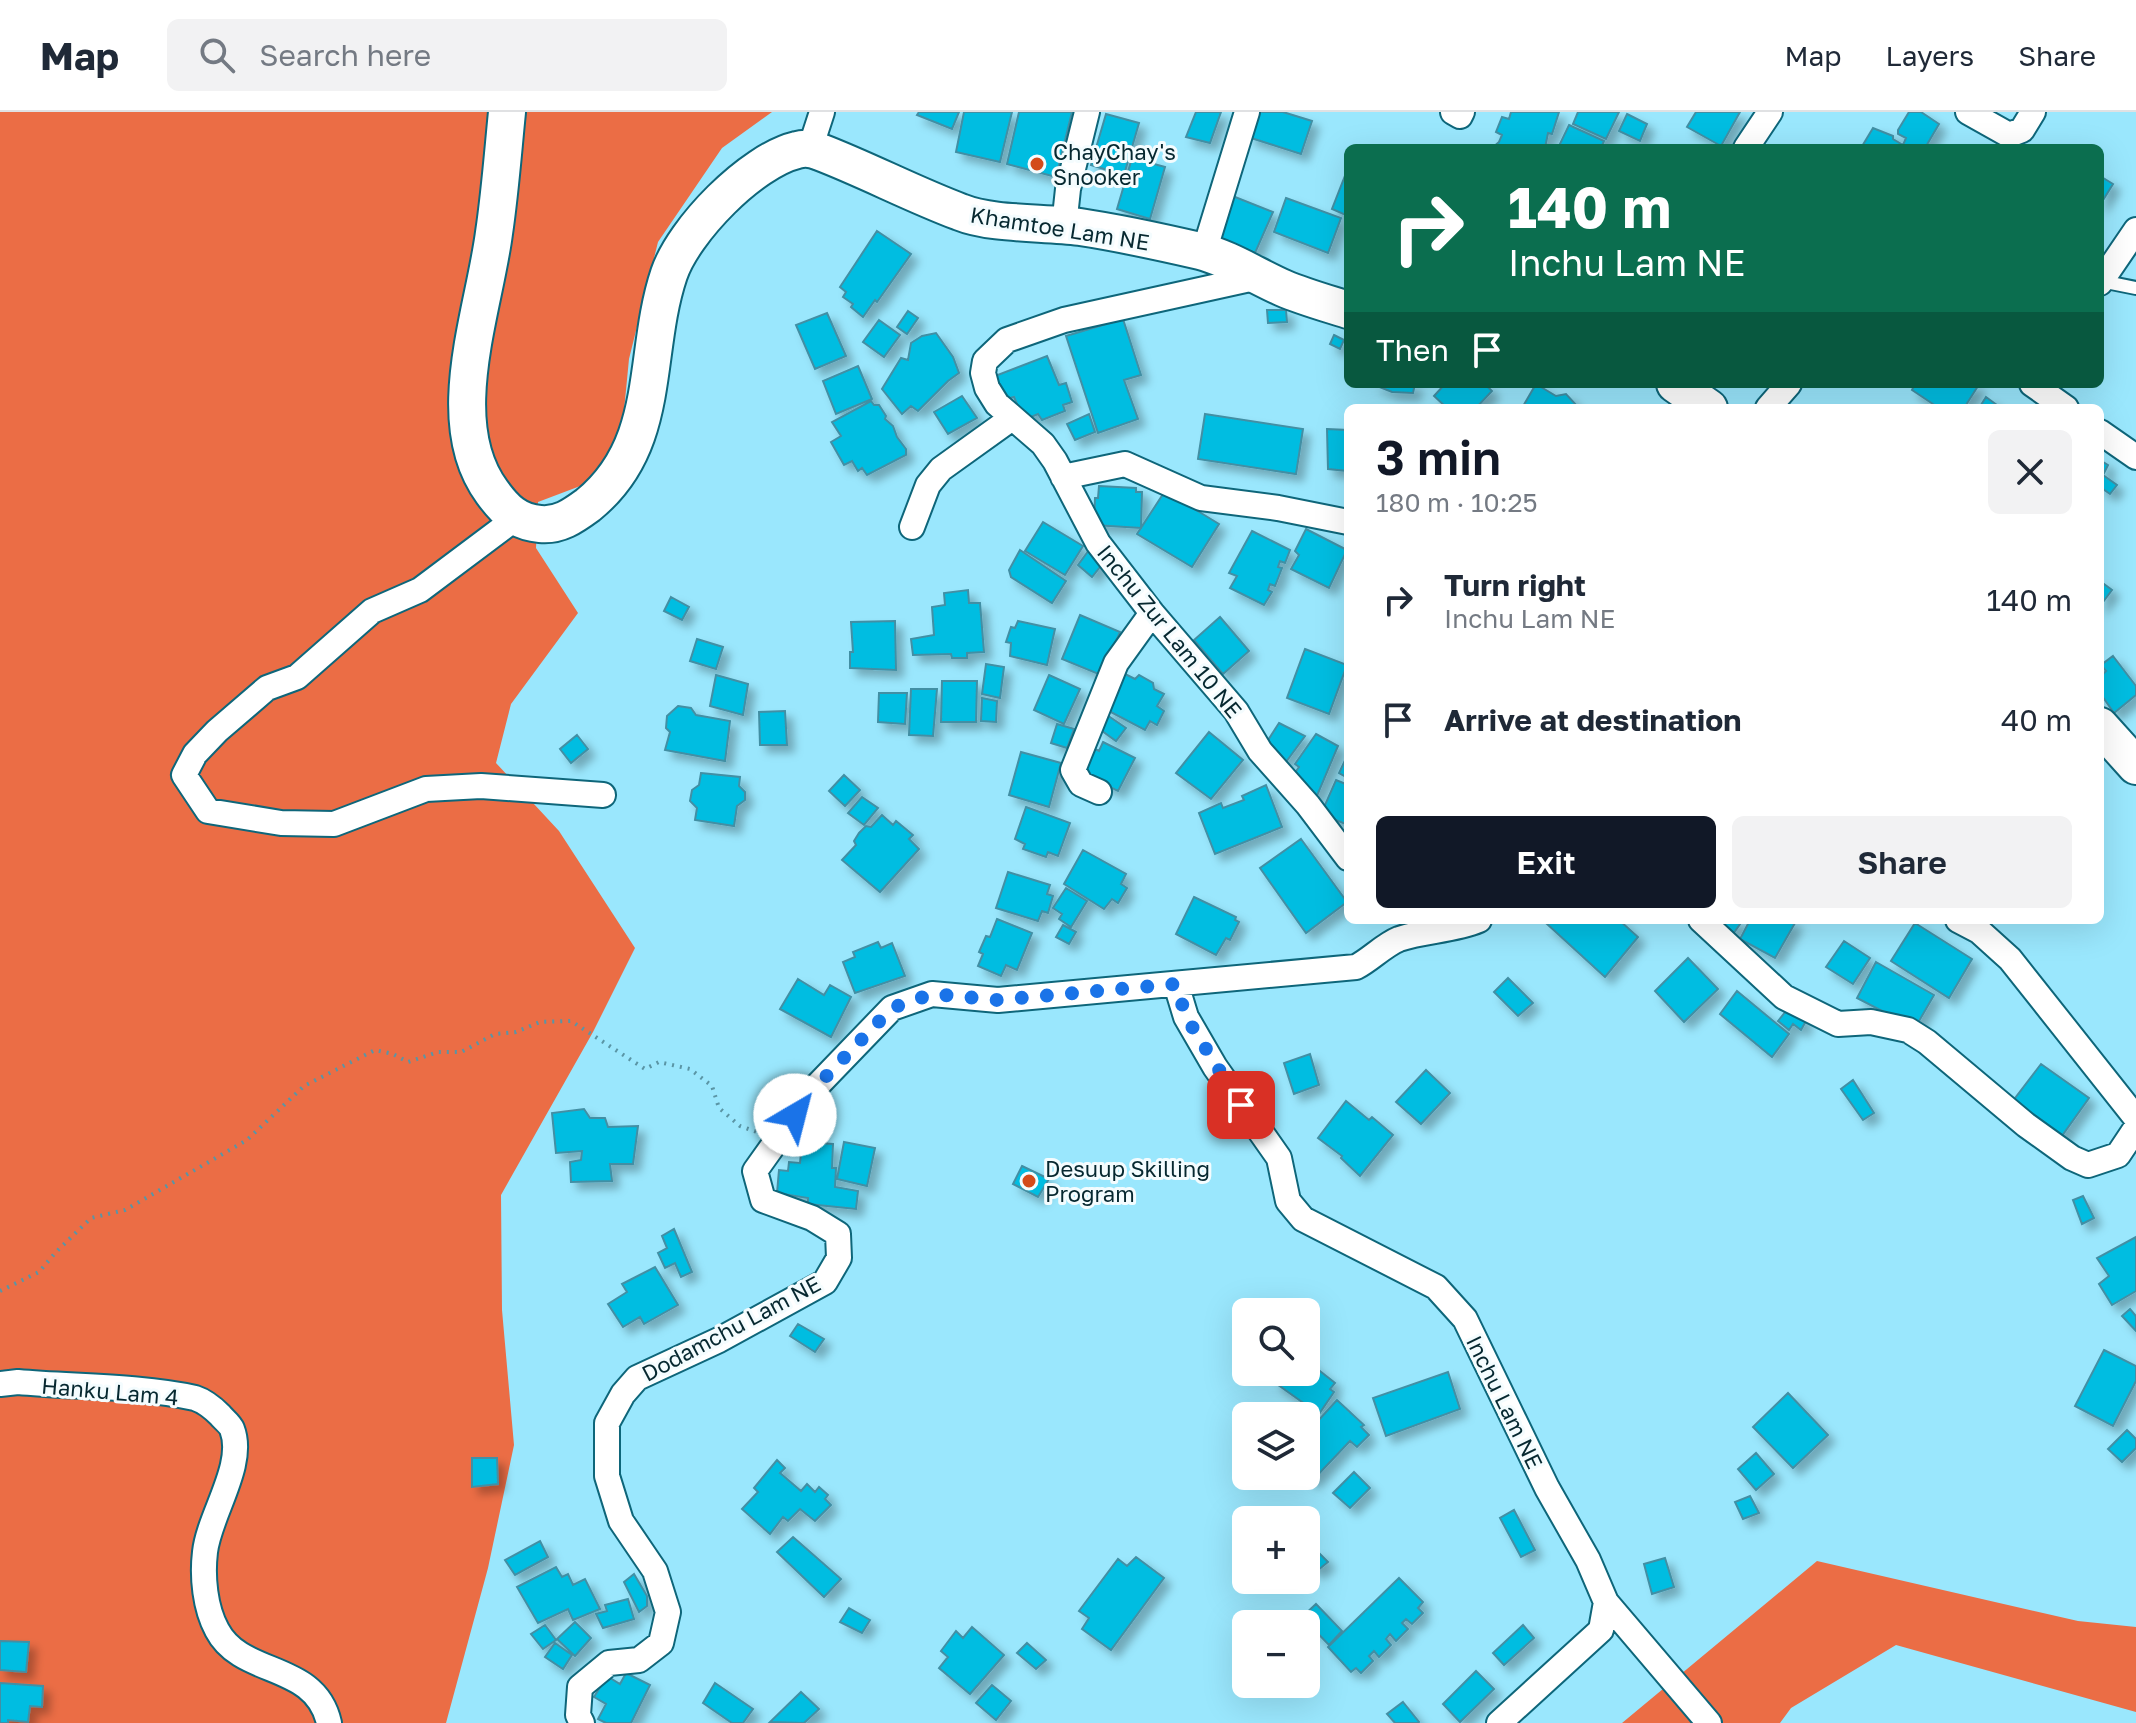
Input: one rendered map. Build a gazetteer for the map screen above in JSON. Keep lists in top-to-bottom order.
{
  "streets": {
    "main road": ["Khamtoe Lam NE"],
    "street": [
      "Inchu Zur Lam 10 NE",
      "Dodamchu Lam NE",
      "Hanku Lam 4",
      "Inchu Lam NE"
    ]
  },
  "crossings": [
    ["Khamtoe Lam NE", "Inchu Zur Lam 10 NE"],
    ["Dodamchu Lam NE", "Inchu Lam NE"]
  ],
  "places": ["ChayChay's Snooker", "Desuup Skilling Program"],
  "page": {
    "header": "Map",
    "search": "Search here",
    "nav": ["Map", "Layers", "Share"],
    "turn": ["140 m", "Inchu Lam NE"],
    "then": "Then",
    "heading": ["3 min", "180 m · 10:25"],
    "list": [
      {
        "name": "Turn right",
        "note": "Inchu Lam NE",
        "value": "140 m"
      },
      {
        "name": "Arrive at destination",
        "value": "40 m"
      }
    ],
    "buttons": ["Exit", "Share"],
    "map_buttons": ["+", "−"]
  }
}
